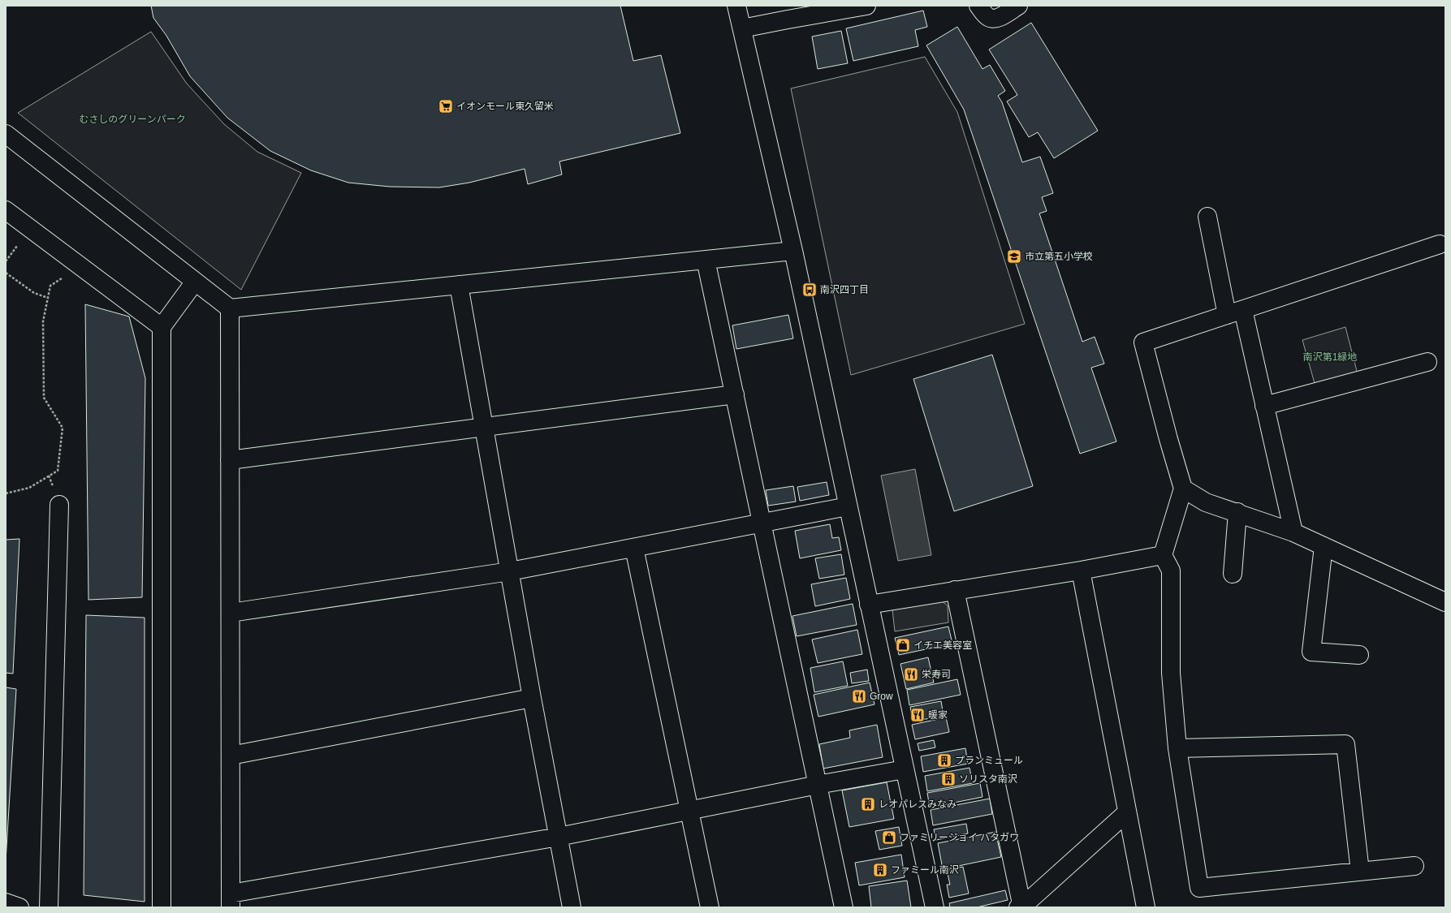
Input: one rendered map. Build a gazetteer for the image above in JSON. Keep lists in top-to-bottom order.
{
  "parks": ["むさしのグリーンパーク", "南沢第1緑地"],
  "places": {
    "supermarket": ["イオンモール東久留米"],
    "school or university": ["市立第五小学校"],
    "bus stop": ["南沢四丁目"],
    "shop": ["イチエ美容室", "ファミリージョイ ハタガワ"],
    "restaurant": ["栄寿司", "Grow", "暖家"],
    "building": [
      "プランミュール",
      "ソリスタ南沢",
      "レオパレスみなみ",
      "ファミール南沢"
    ]
  }
}
